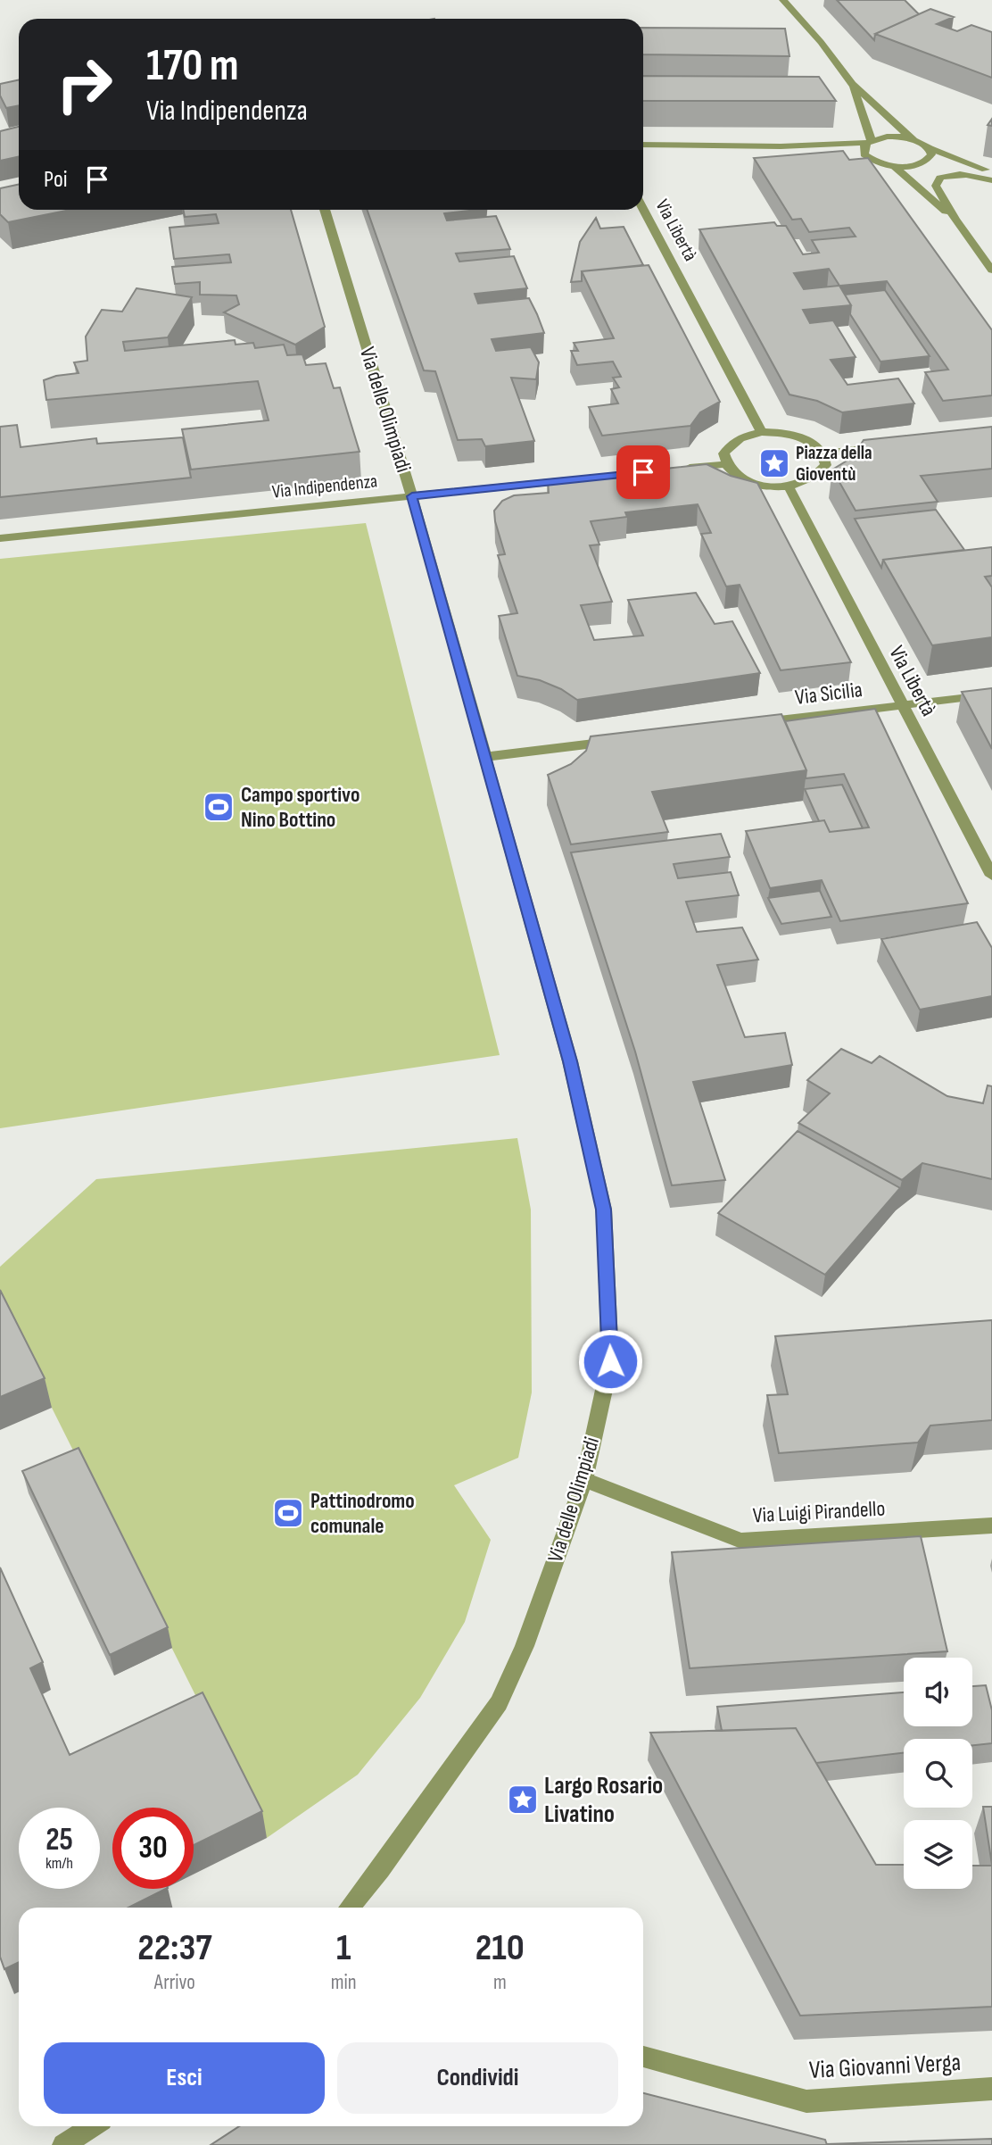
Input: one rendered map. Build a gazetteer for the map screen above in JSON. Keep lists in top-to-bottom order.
{
  "streets": {
    "street": [
      "Via Libertà",
      "Via delle Olimpiadi",
      "Via Indipendenza",
      "Via Sicilia",
      "Via Luigi Pirandello",
      "Via Giovanni Verga"
    ]
  },
  "crossings": [
    ["Via Libertà", "Via Sicilia"],
    ["Via delle Olimpiadi", "Via Indipendenza"],
    ["Via delle Olimpiadi", "Via Luigi Pirandello"]
  ],
  "places": {
    "place": ["Piazza della Gioventù", "Largo Rosario Livatino"],
    "sports": ["Campo sportivo Nino Bottino", "Pattinodromo comunale"]
  },
  "page": {
    "turn": ["170 m", "Via Indipendenza"],
    "then": "Poi",
    "speed": "25 km/h",
    "limit": "30",
    "eta": [
      "22:37",
      "Arrivo",
      "1",
      "min",
      "210",
      "m"
    ],
    "buttons": ["Esci", "Condividi"]
  }
}
